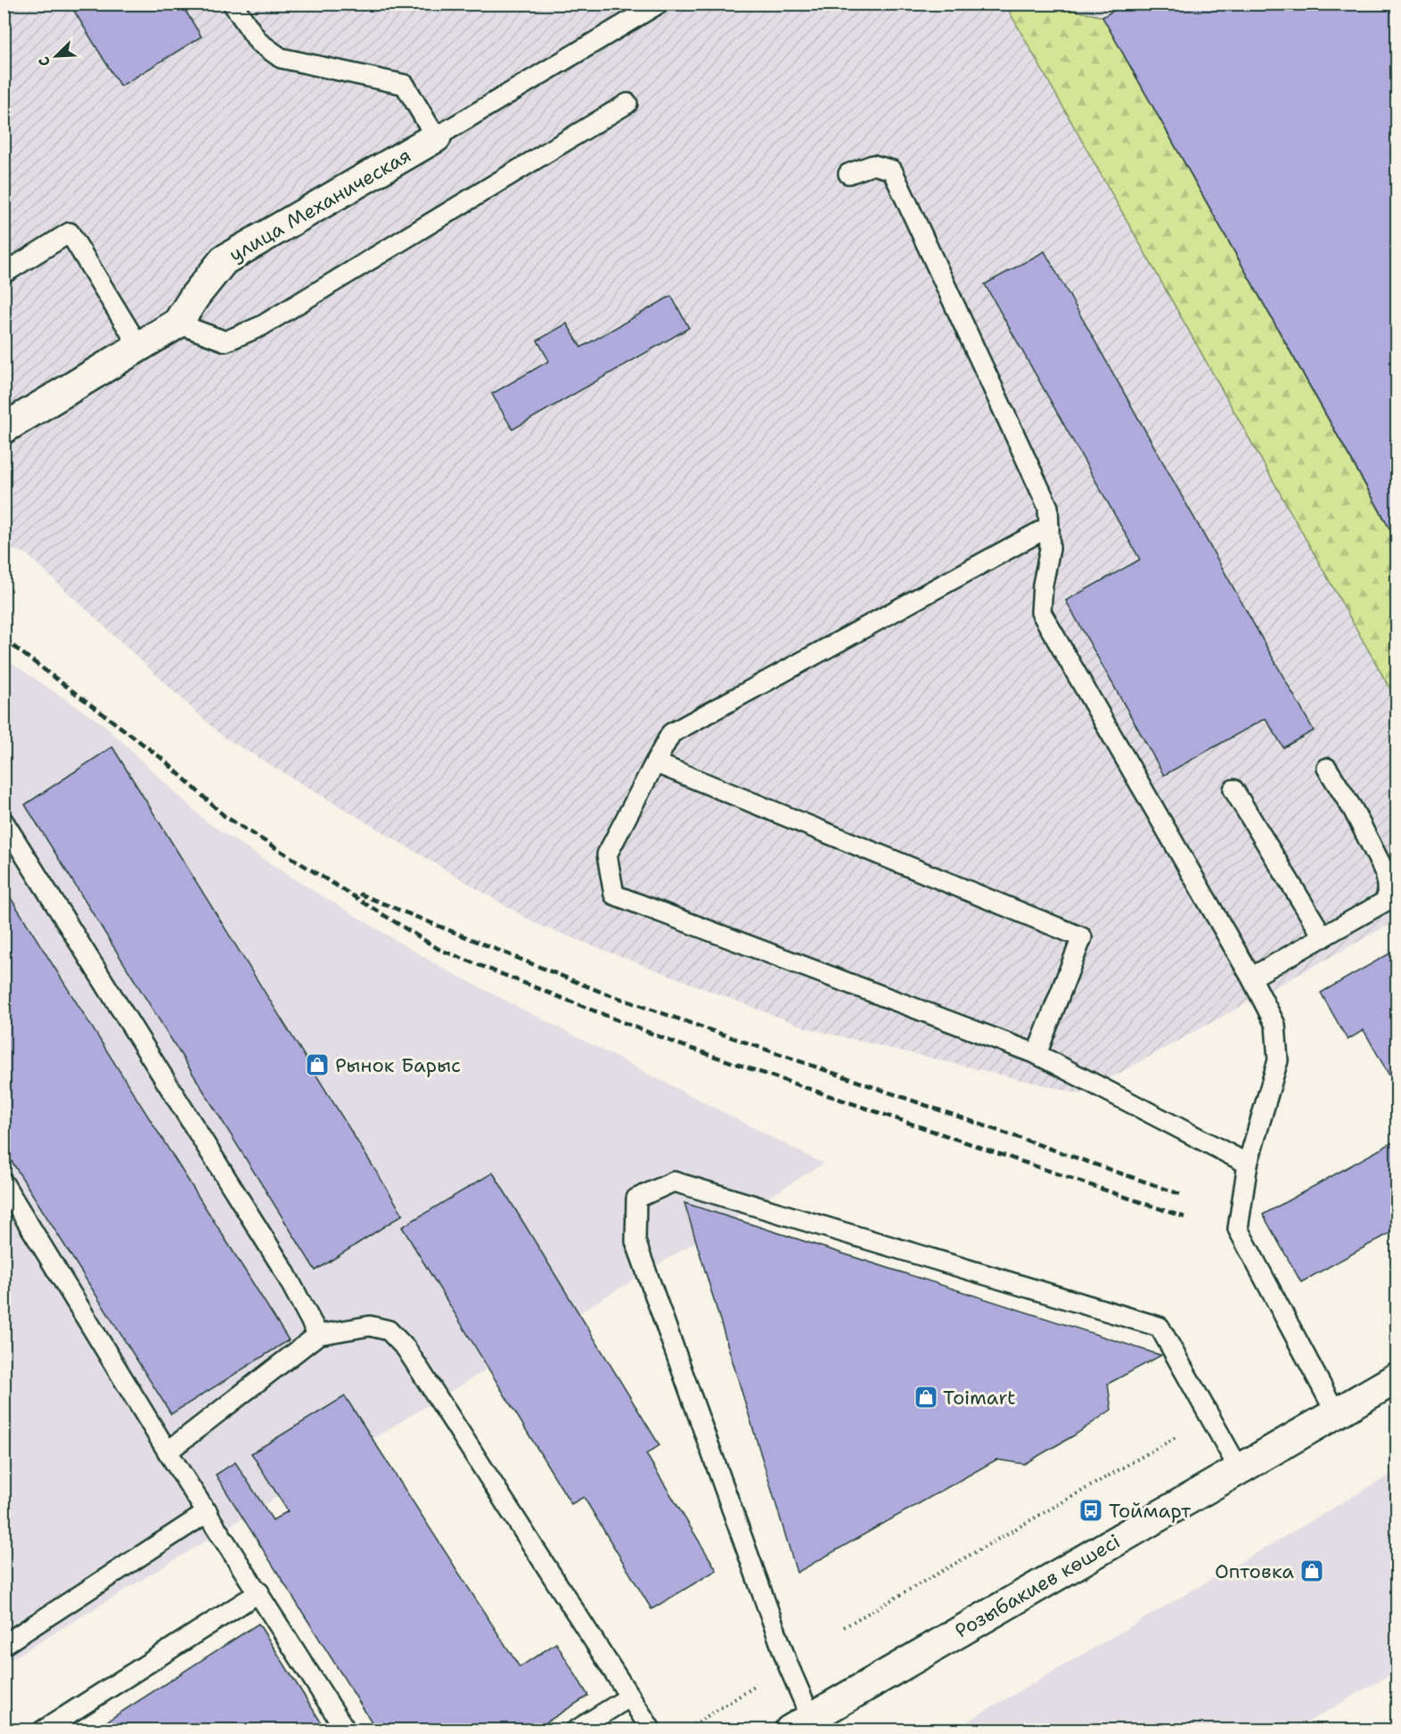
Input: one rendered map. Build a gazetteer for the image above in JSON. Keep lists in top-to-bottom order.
{
  "streets": {
    "main road": ["улица Механическая", "Розыбакиев көшесі"]
  },
  "places": {
    "shop": ["Рынок Барыс", "Toimart", "Оптовка"],
    "bus stop": ["Тоймарт"]
  },
  "north": "bottom left"
}
